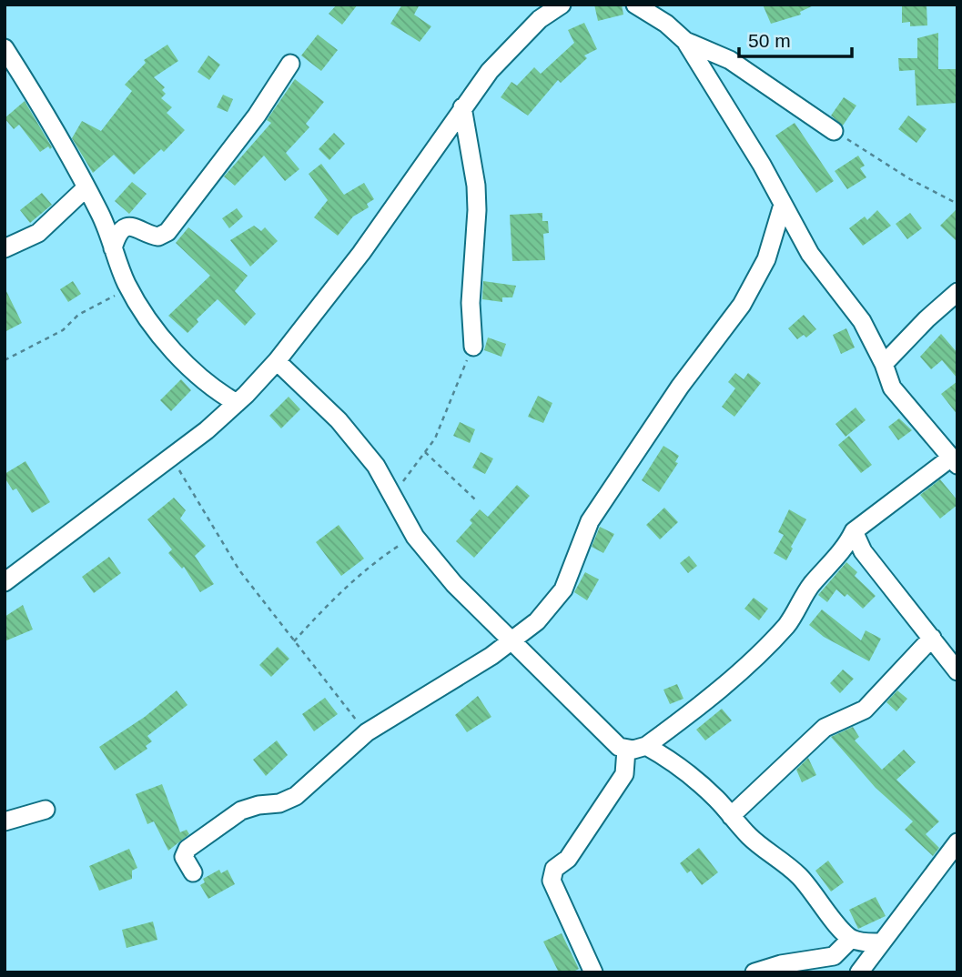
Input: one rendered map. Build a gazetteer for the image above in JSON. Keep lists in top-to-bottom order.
{
  "scale_bar": "50 m"
}
